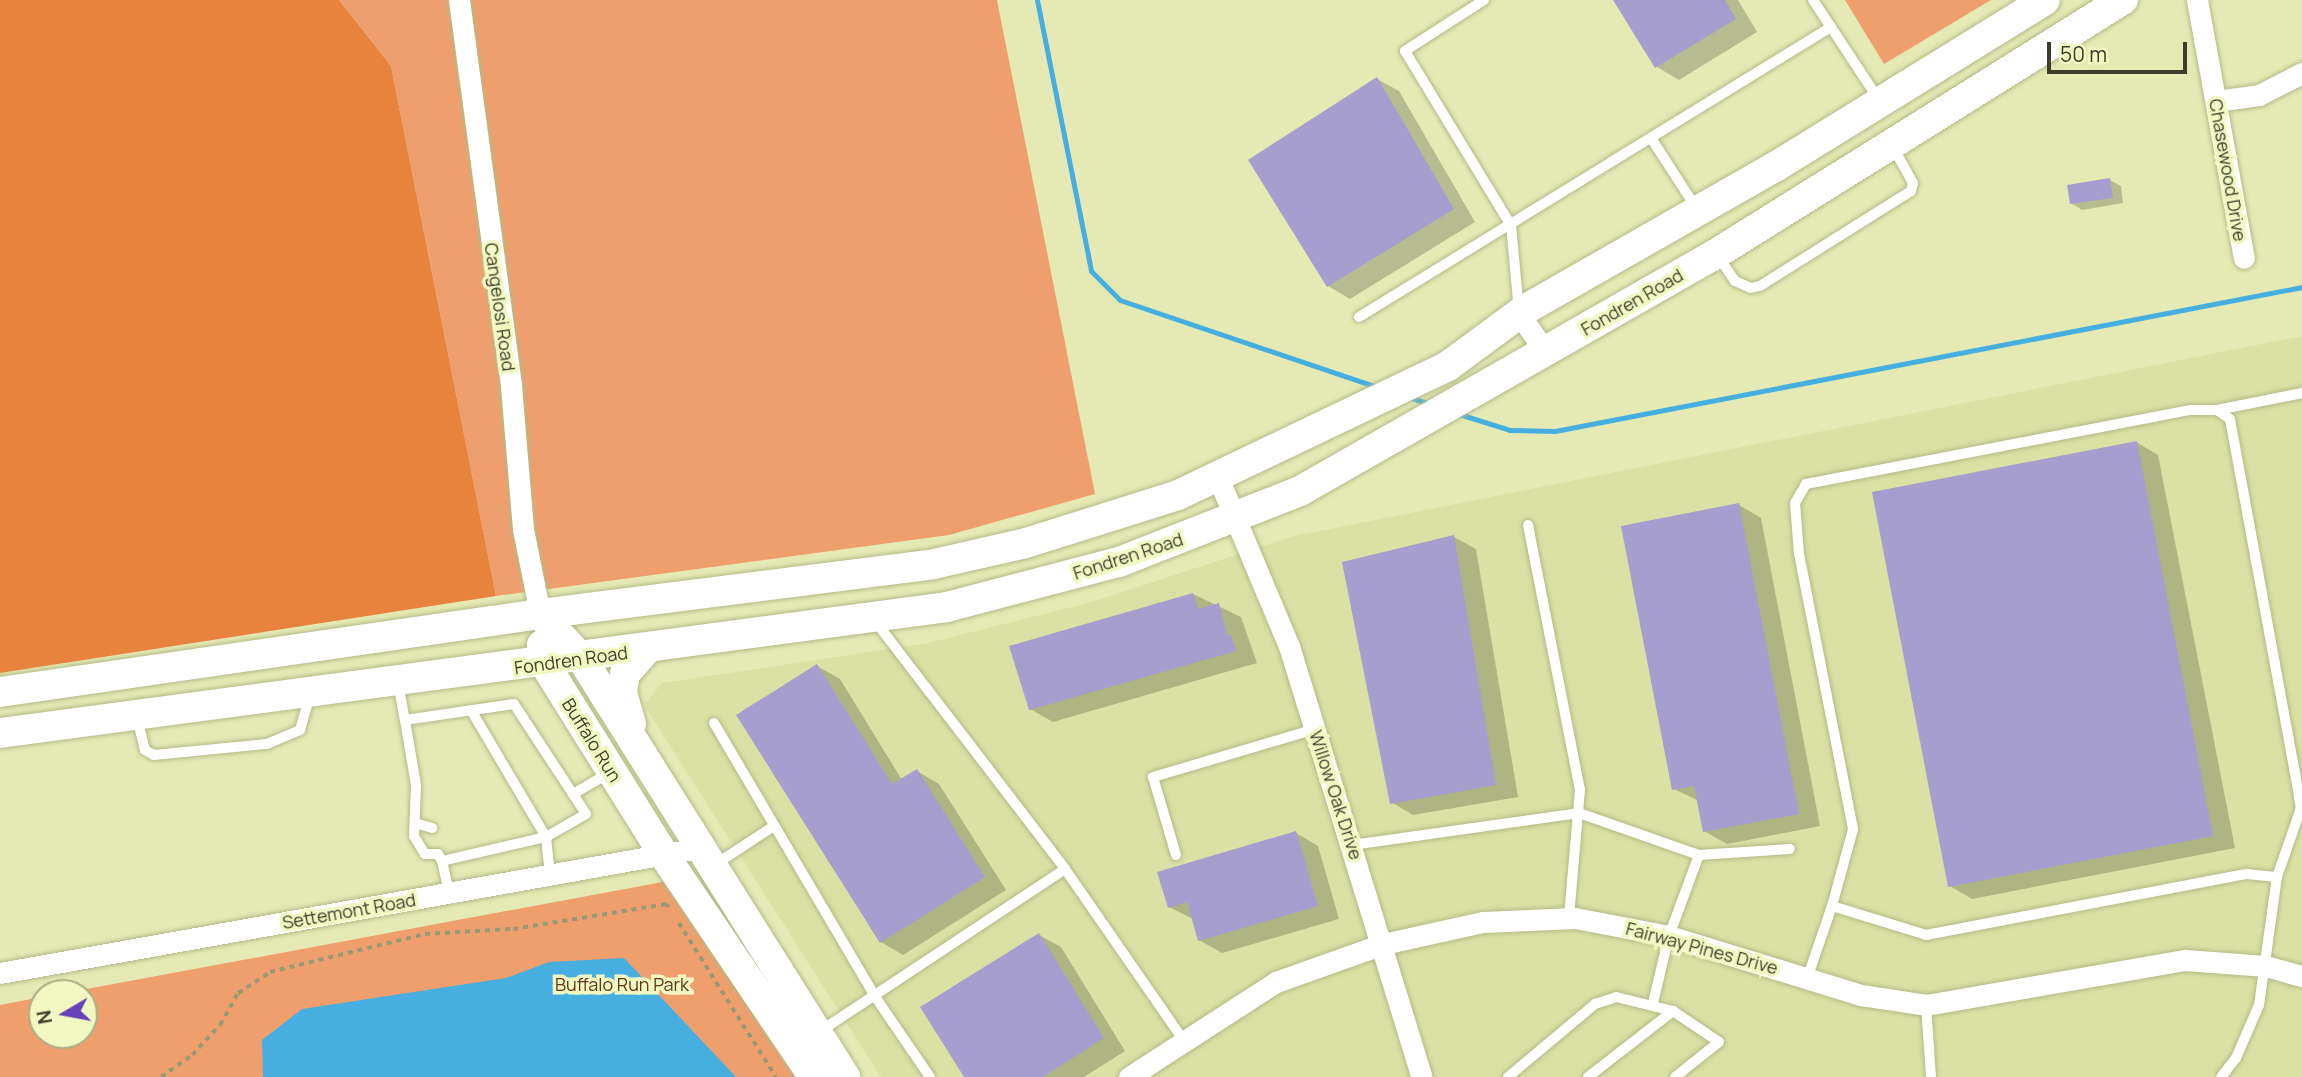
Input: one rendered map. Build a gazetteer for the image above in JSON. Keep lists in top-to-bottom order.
{
  "streets": {
    "main road": ["Fondren Road", "Buffalo Run"],
    "street": [
      "Chasewood Drive",
      "Cangelosi Road",
      "Willow Oak Drive",
      "Settemont Road",
      "Fairway Pines Drive"
    ]
  },
  "crossings": [
    ["Fondren Road", "Buffalo Run"],
    ["Fondren Road", "Willow Oak Drive"],
    ["Cangelosi Road", "Buffalo Run"],
    ["Buffalo Run", "Settemont Road"],
    ["Willow Oak Drive", "Fairway Pines Drive"]
  ],
  "parks": ["Buffalo Run Park"],
  "scale_bar": "50 m",
  "north": "left"
}
